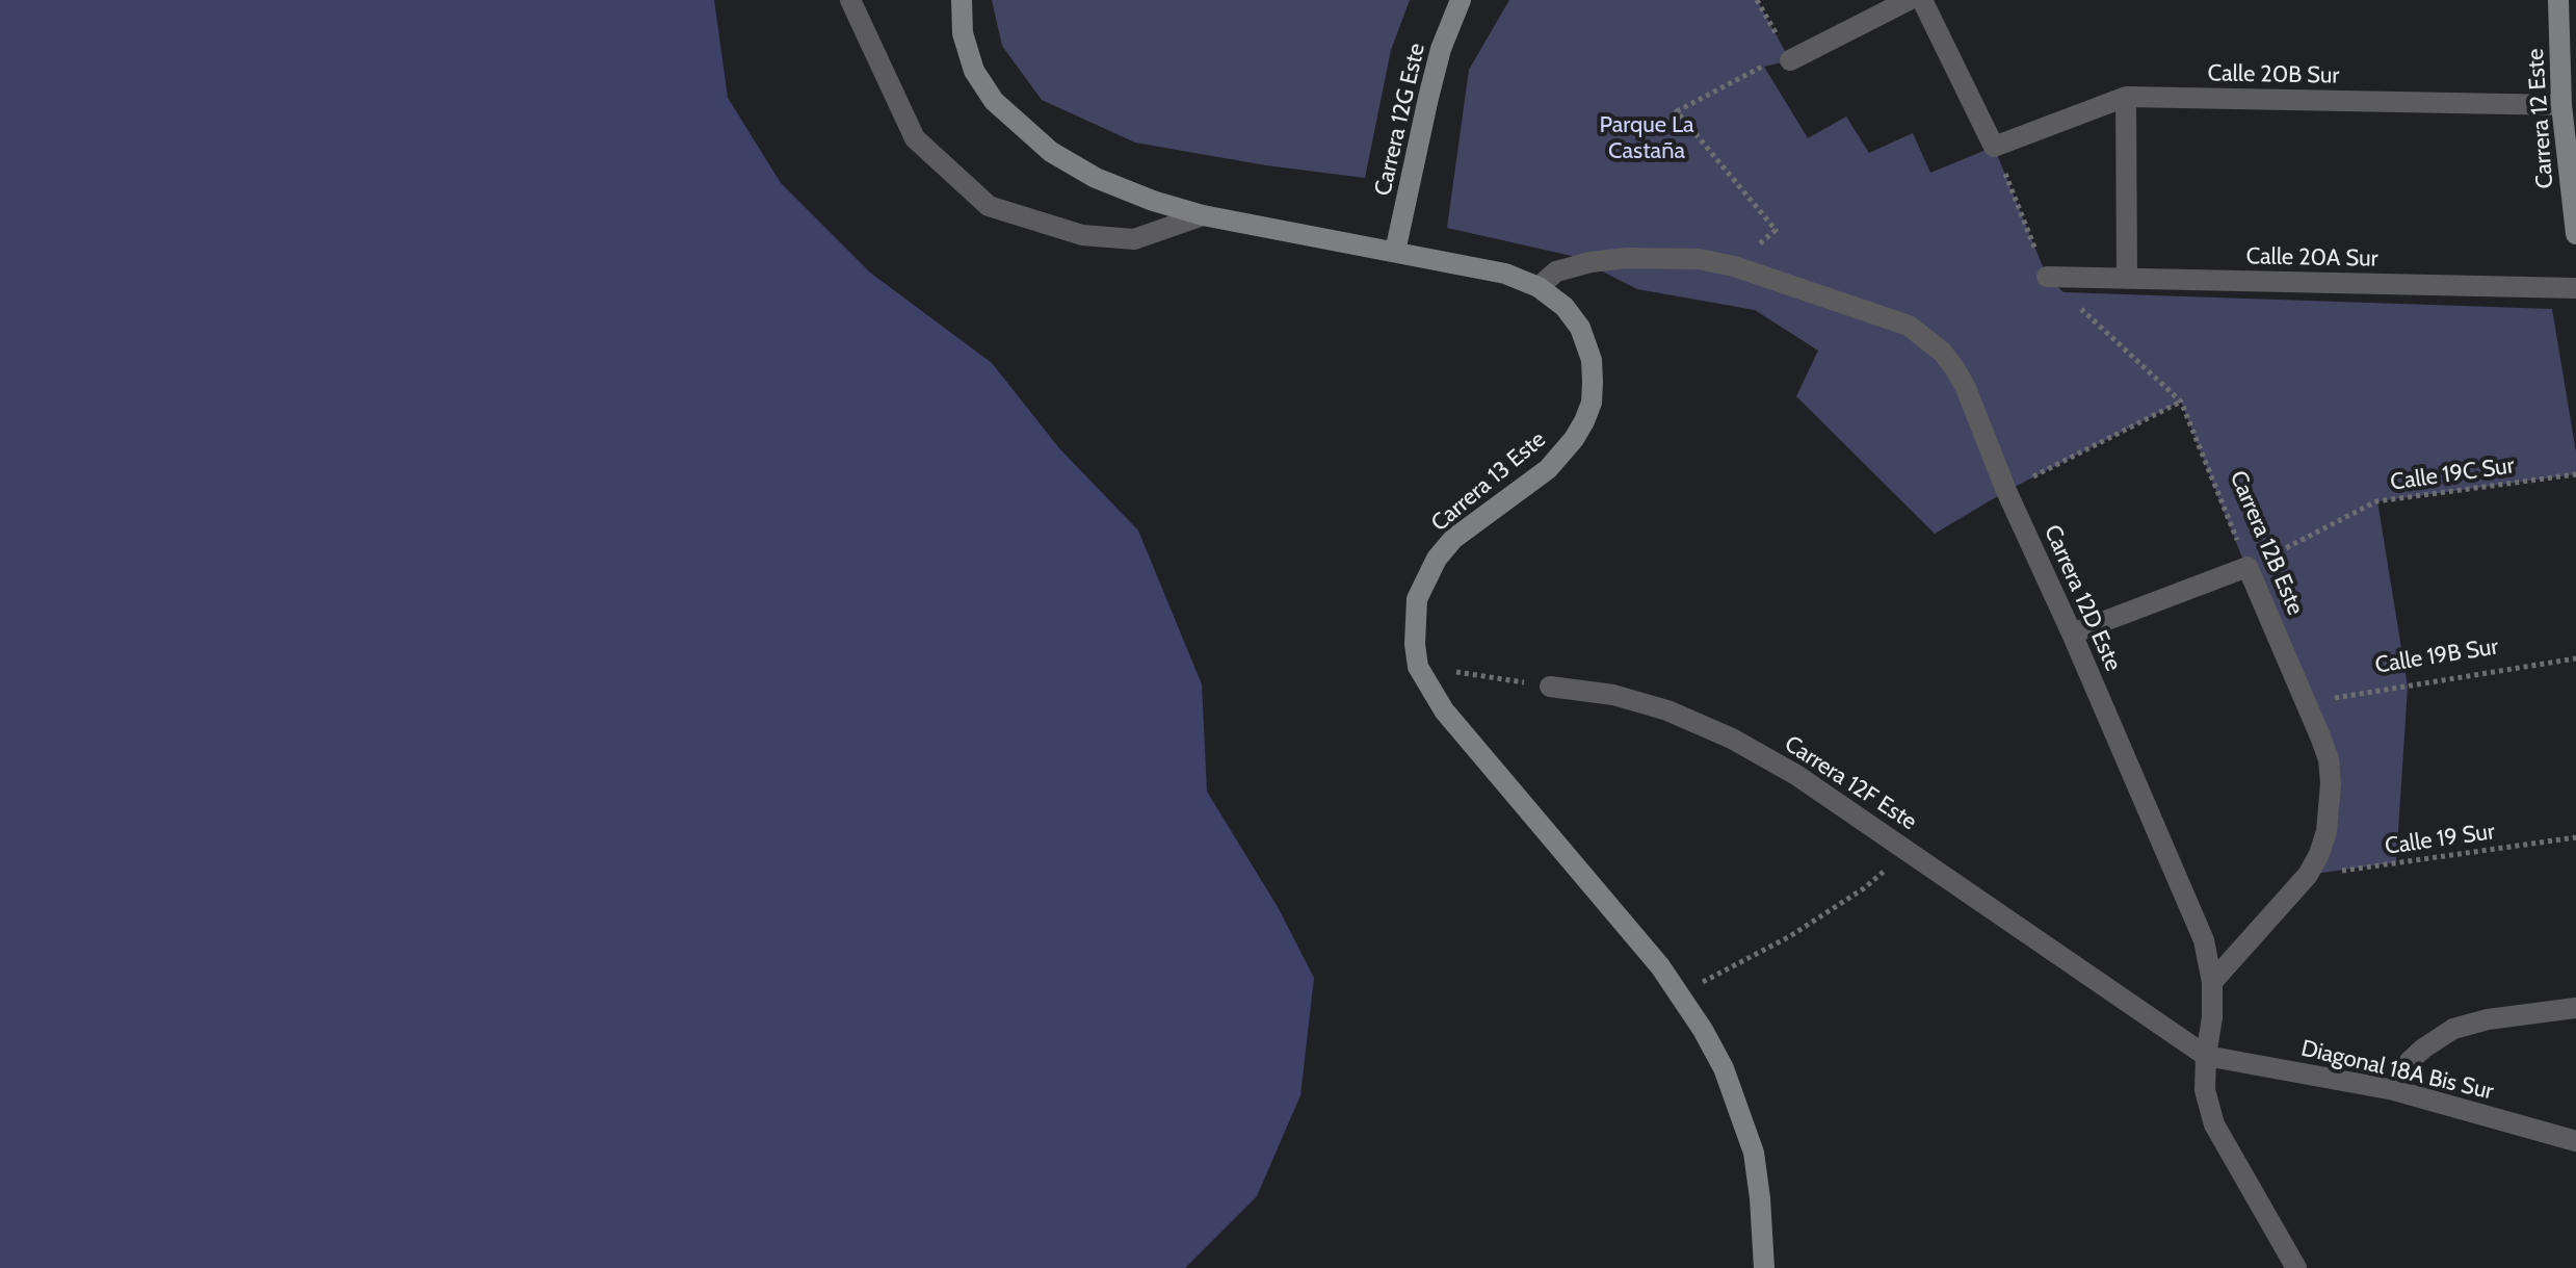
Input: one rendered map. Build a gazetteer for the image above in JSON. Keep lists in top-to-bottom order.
{
  "streets": {
    "main road": ["Carrera 12 Este", "Carrera 12G Este", "Carrera 13 Este"],
    "street": [
      "Calle 20B Sur",
      "Calle 20A Sur",
      "Carrera 12B Este",
      "Carrera 12D Este",
      "Carrera 12F Este",
      "Diagonal 18A Bis Sur"
    ],
    "path": ["Calle 19C Sur", "Calle 19B Sur", "Calle 19 Sur"]
  },
  "crossings": [
    ["Calle 20B Sur", "Carrera 12 Este"],
    ["Calle 20B Sur", "Carrera 12B Este"],
    ["Carrera 12G Este", "Carrera 13 Este"],
    ["Calle 20A Sur", "Carrera 12B Este"],
    ["Calle 19C Sur", "Carrera 12B Este"],
    ["Carrera 13 Este", "Carrera 12D Este"],
    ["Carrera 12B Este", "Carrera 12D Este"],
    ["Carrera 12B Este", "Calle 19B Sur"],
    ["Carrera 12B Este", "Calle 19 Sur"],
    ["Carrera 12D Este", "Carrera 12F Este"],
    ["Carrera 12D Este", "Diagonal 18A Bis Sur"],
    ["Carrera 12F Este", "Diagonal 18A Bis Sur"]
  ],
  "parks": ["Parque La Castaña"]
}
